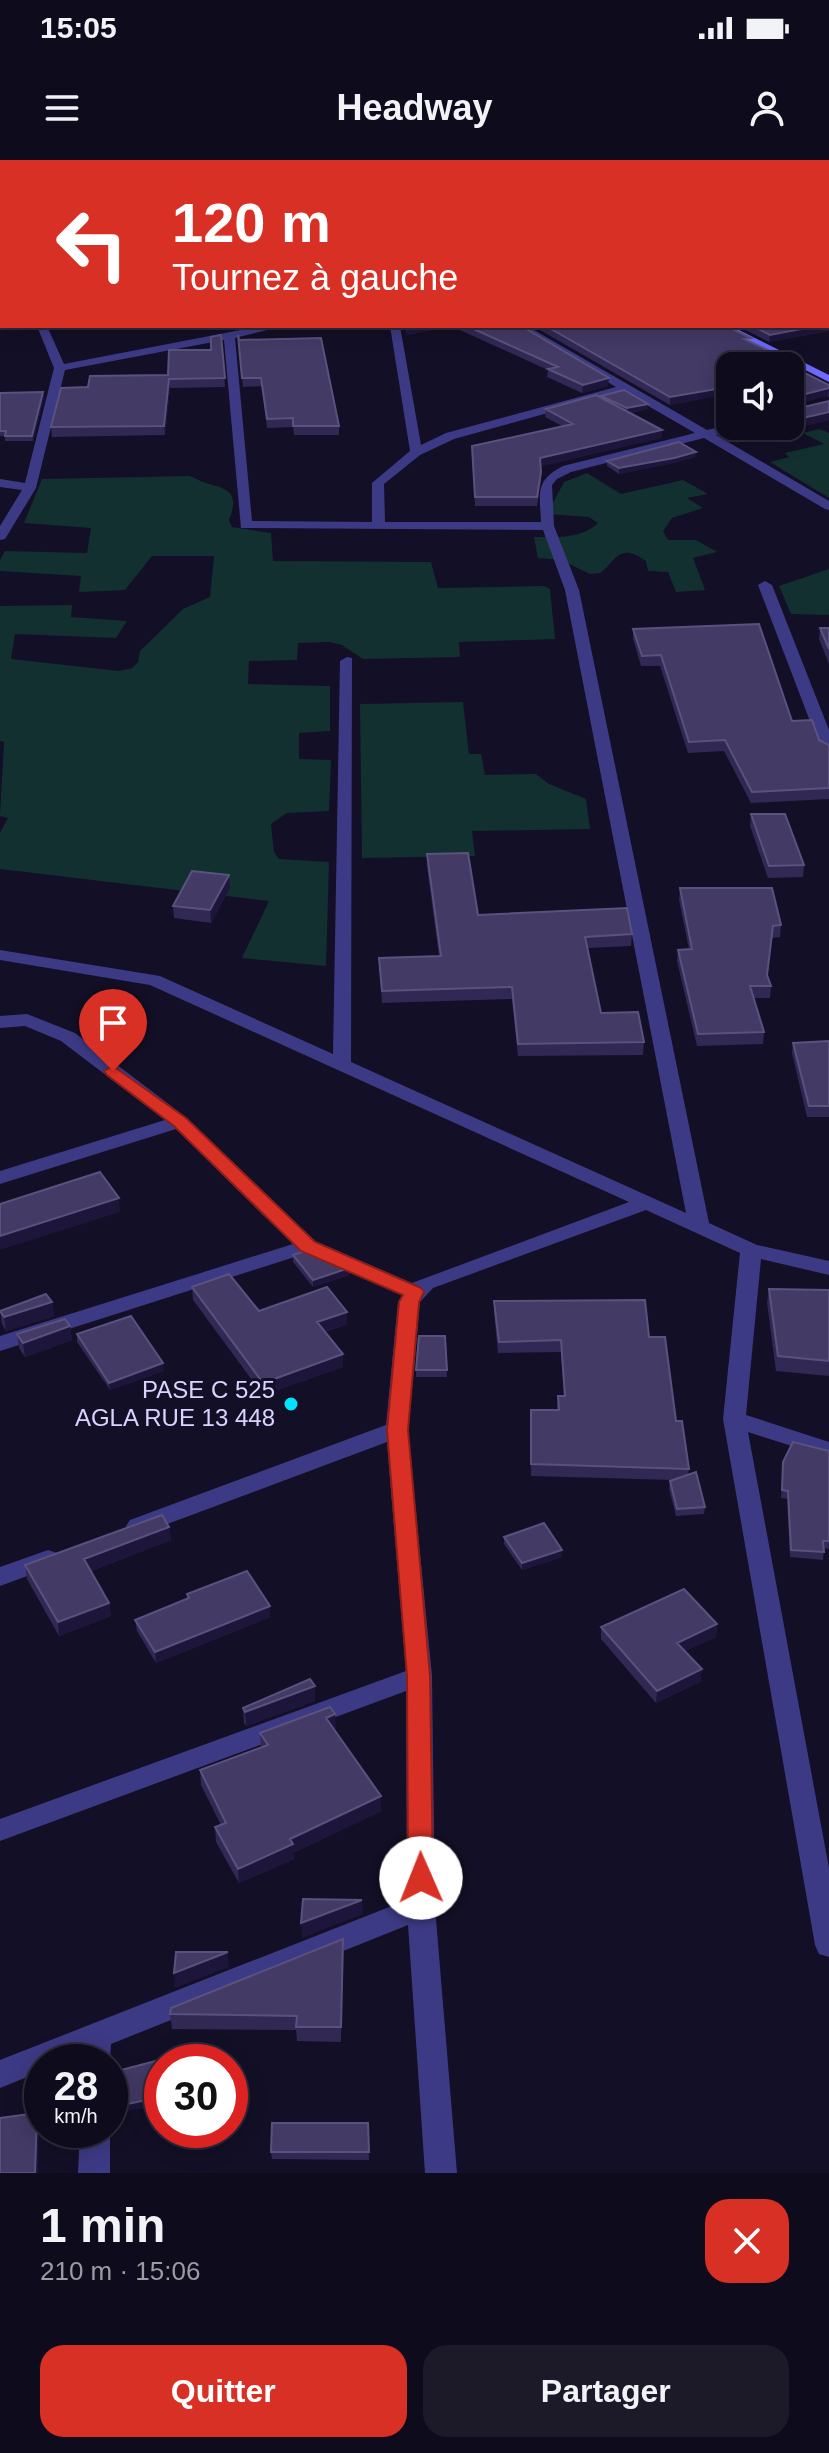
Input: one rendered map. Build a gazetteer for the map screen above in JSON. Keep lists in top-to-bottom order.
{
  "places": ["PASE C 525 AGLA RUE 13 448"],
  "page": {
    "status": "15:05",
    "header": "Headway",
    "turn": ["120 m", "Tournez à gauche"],
    "speed": "28 km/h",
    "limit": "30",
    "heading": ["1 min", "210 m · 15:06"],
    "buttons": ["Quitter", "Partager"]
  }
}
